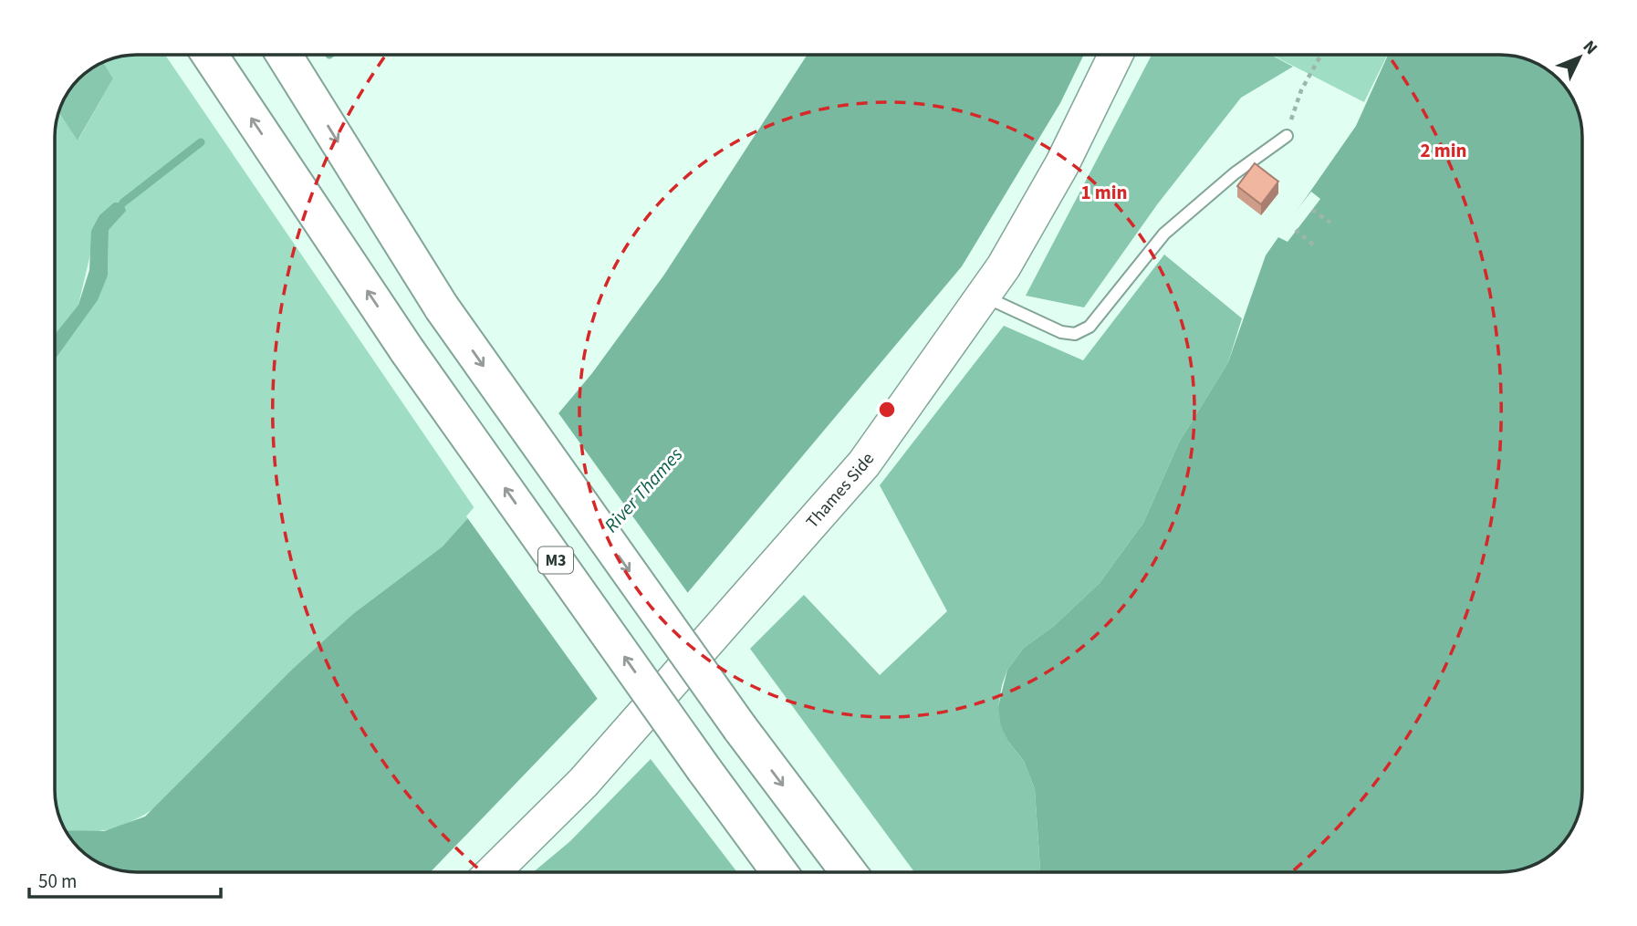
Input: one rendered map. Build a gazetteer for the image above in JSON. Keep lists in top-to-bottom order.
{
  "streets": {
    "highway": ["M3"],
    "street": ["Thames Side"]
  },
  "water": ["River Thames"],
  "scale_bar": "50 m",
  "north": "top right",
  "rings": ["2 min", "1 min"]
}
